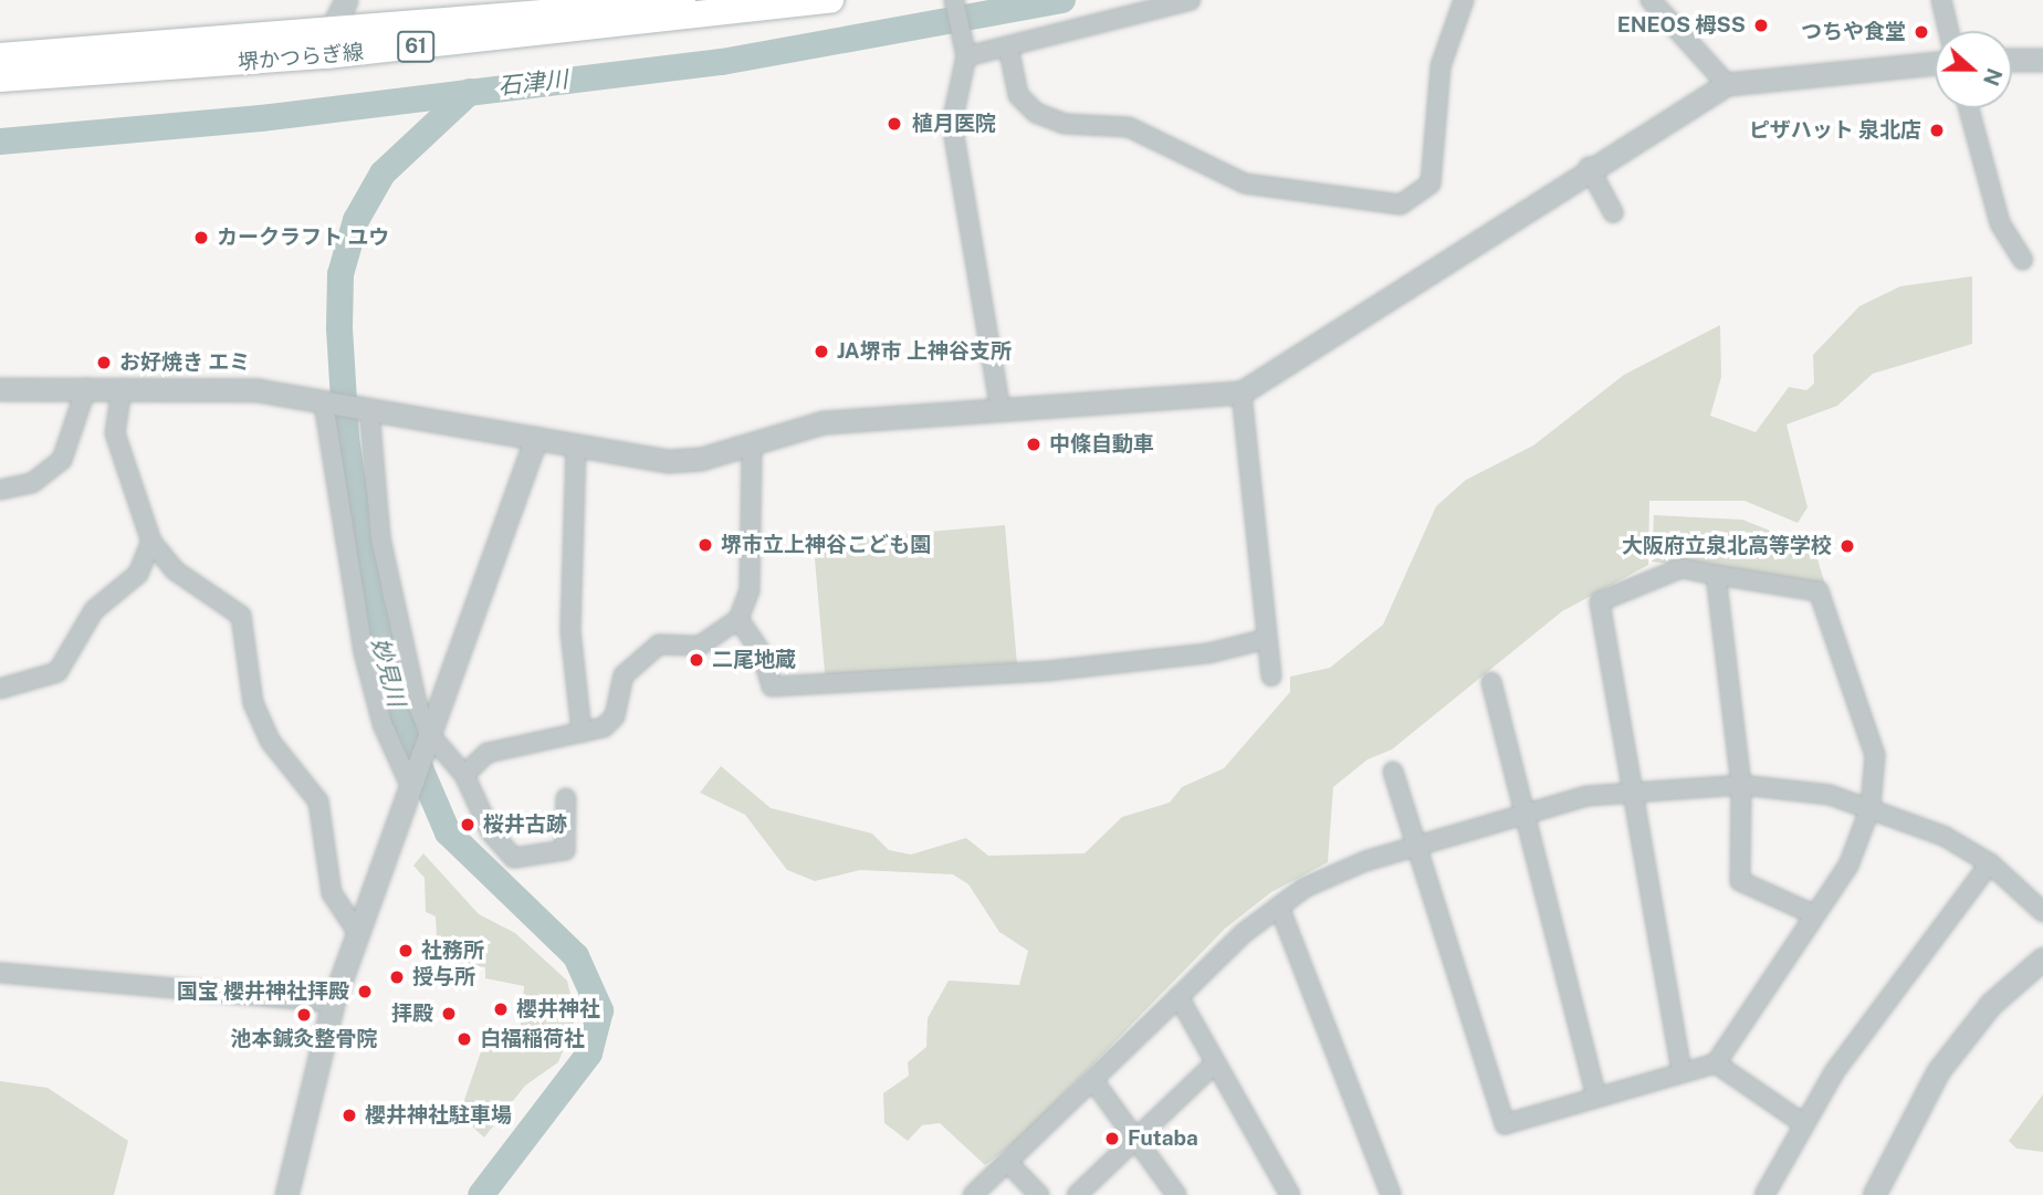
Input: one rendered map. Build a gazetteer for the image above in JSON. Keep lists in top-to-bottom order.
{
  "streets": {
    "main road": ["61", "堺かつらぎ線"]
  },
  "water": ["石津川", "妙見川"],
  "places": [
    "ENEOS 栂SS",
    "つちや食堂",
    "植月医院",
    "ピザハット 泉北店",
    "カークラフト ユウ",
    "JA堺市 上神谷支所",
    "お好焼き エミ",
    "中條自動車",
    "堺市立上神谷こども園",
    "大阪府立泉北高等学校",
    "二尾地蔵",
    "桜井古跡",
    "社務所",
    "授与所",
    "国宝 櫻井神社拝殿",
    "櫻井神社",
    "拝殿",
    "池本鍼灸整骨院",
    "白福稲荷社",
    "櫻井神社駐車場",
    "Futaba"
  ],
  "north": "right"
}
